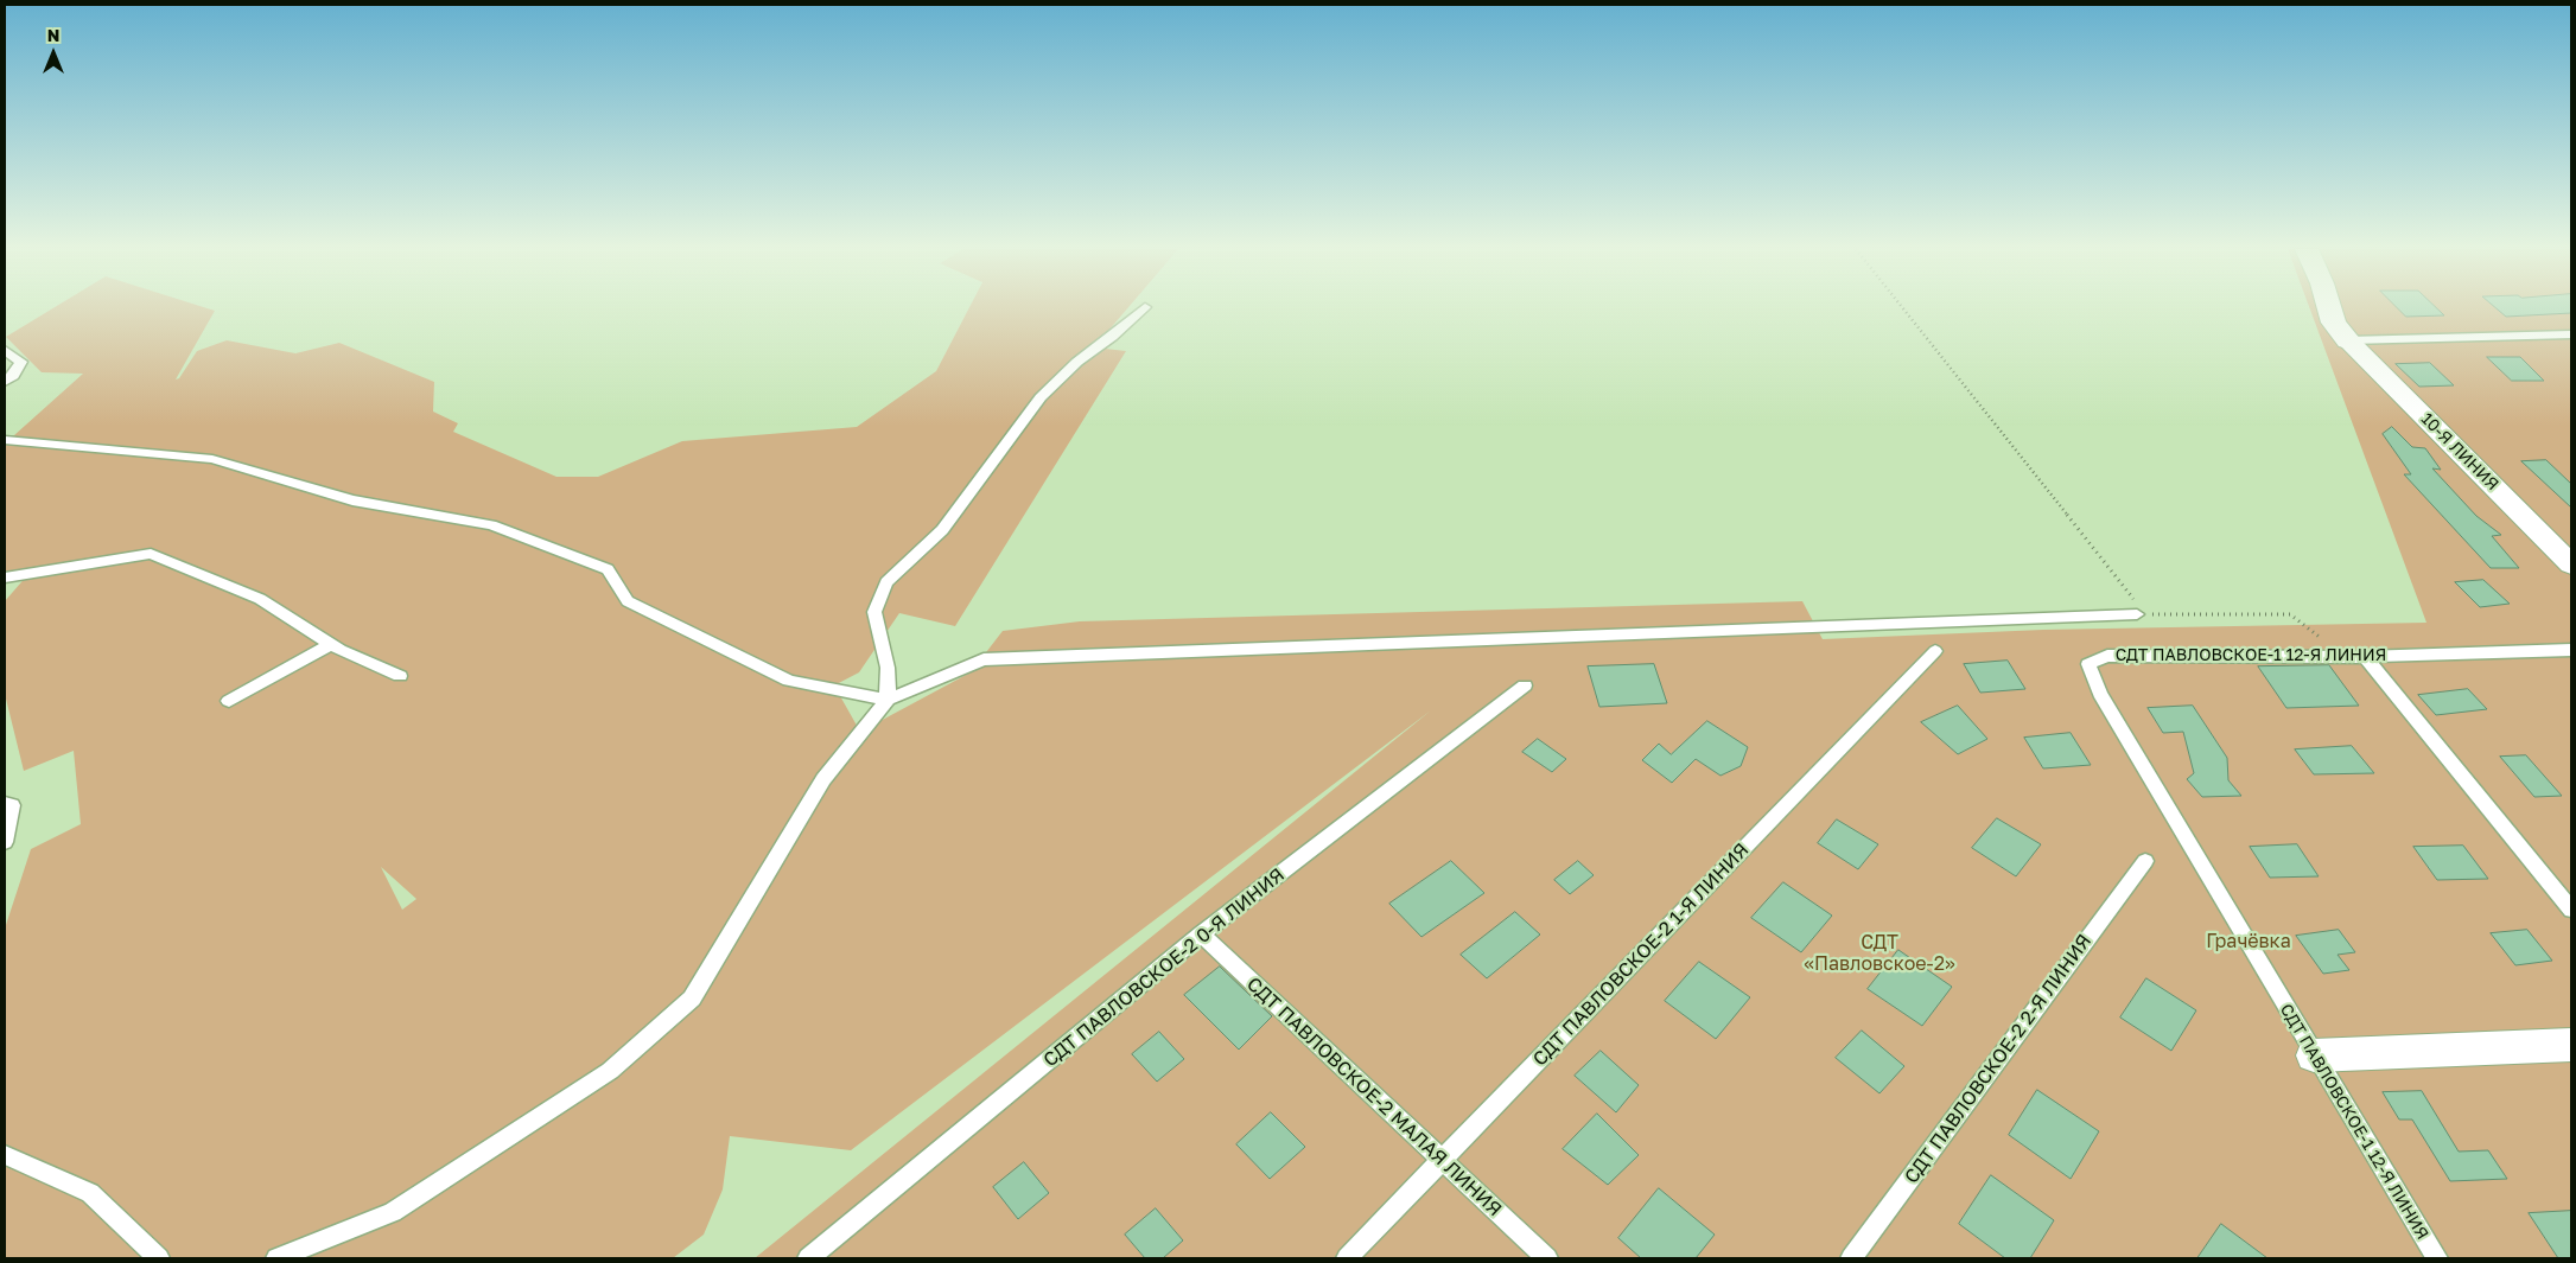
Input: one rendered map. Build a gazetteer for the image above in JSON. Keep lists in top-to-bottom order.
{
  "streets": {
    "street": ["10-Я ЛИНИЯ"],
    "lane": [
      "СДТ ПАВЛОВСКОЕ-1 12-Я ЛИНИЯ",
      "СДТ ПАВЛОВСКОЕ-2 1-Я ЛИНИЯ",
      "СДТ ПАВЛОВСКОЕ-2 0-Я ЛИНИЯ",
      "СДТ ПАВЛОВСКОЕ-2 2-Я ЛИНИЯ",
      "СДТ ПАВЛОВСКОЕ-2 МАЛАЯ ЛИНИЯ"
    ]
  },
  "crossings": [
    ["СДТ ПАВЛОВСКОЕ-2 1-Я ЛИНИЯ", "СДТ ПАВЛОВСКОЕ-2 МАЛАЯ ЛИНИЯ"],
    ["СДТ ПАВЛОВСКОЕ-2 0-Я ЛИНИЯ", "СДТ ПАВЛОВСКОЕ-2 МАЛАЯ ЛИНИЯ"]
  ],
  "parks": ["Грачёвка", "СДТ «Павловское-2»"],
  "north": "top"
}
